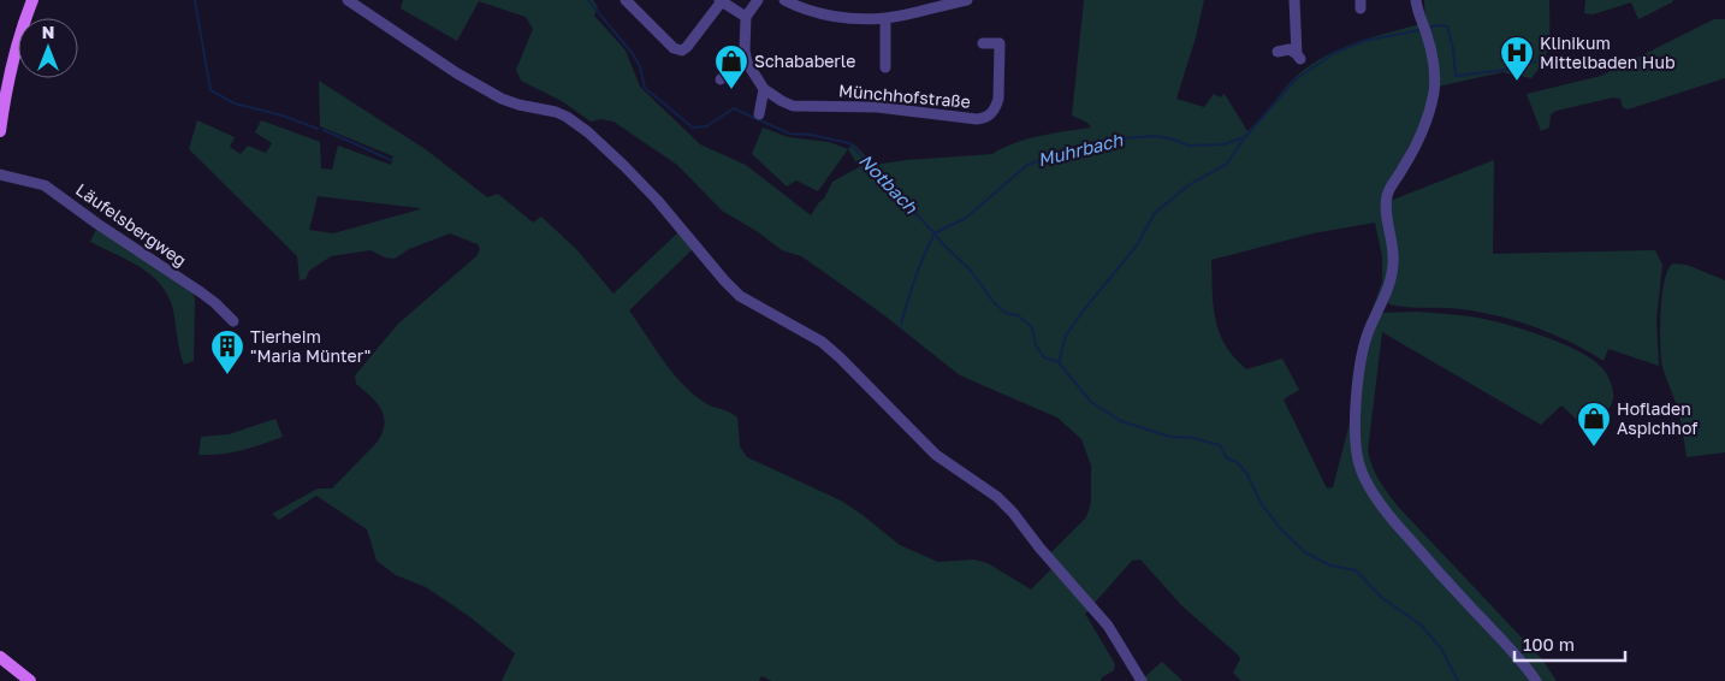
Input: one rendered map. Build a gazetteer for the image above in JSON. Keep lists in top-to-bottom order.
{
  "streets": {
    "street": ["Münchhofstraße", "Läufelsbergweg"]
  },
  "water": ["Muhrbach", "Notbach"],
  "places": {
    "hospital": ["Klinikum Mittelbaden Hub"],
    "shop": ["Schababerle", "Hofladen Aspichhof"],
    "building": ["Tierheim \"Maria Münter\""]
  },
  "scale_bar": "100 m",
  "north": "top"
}
